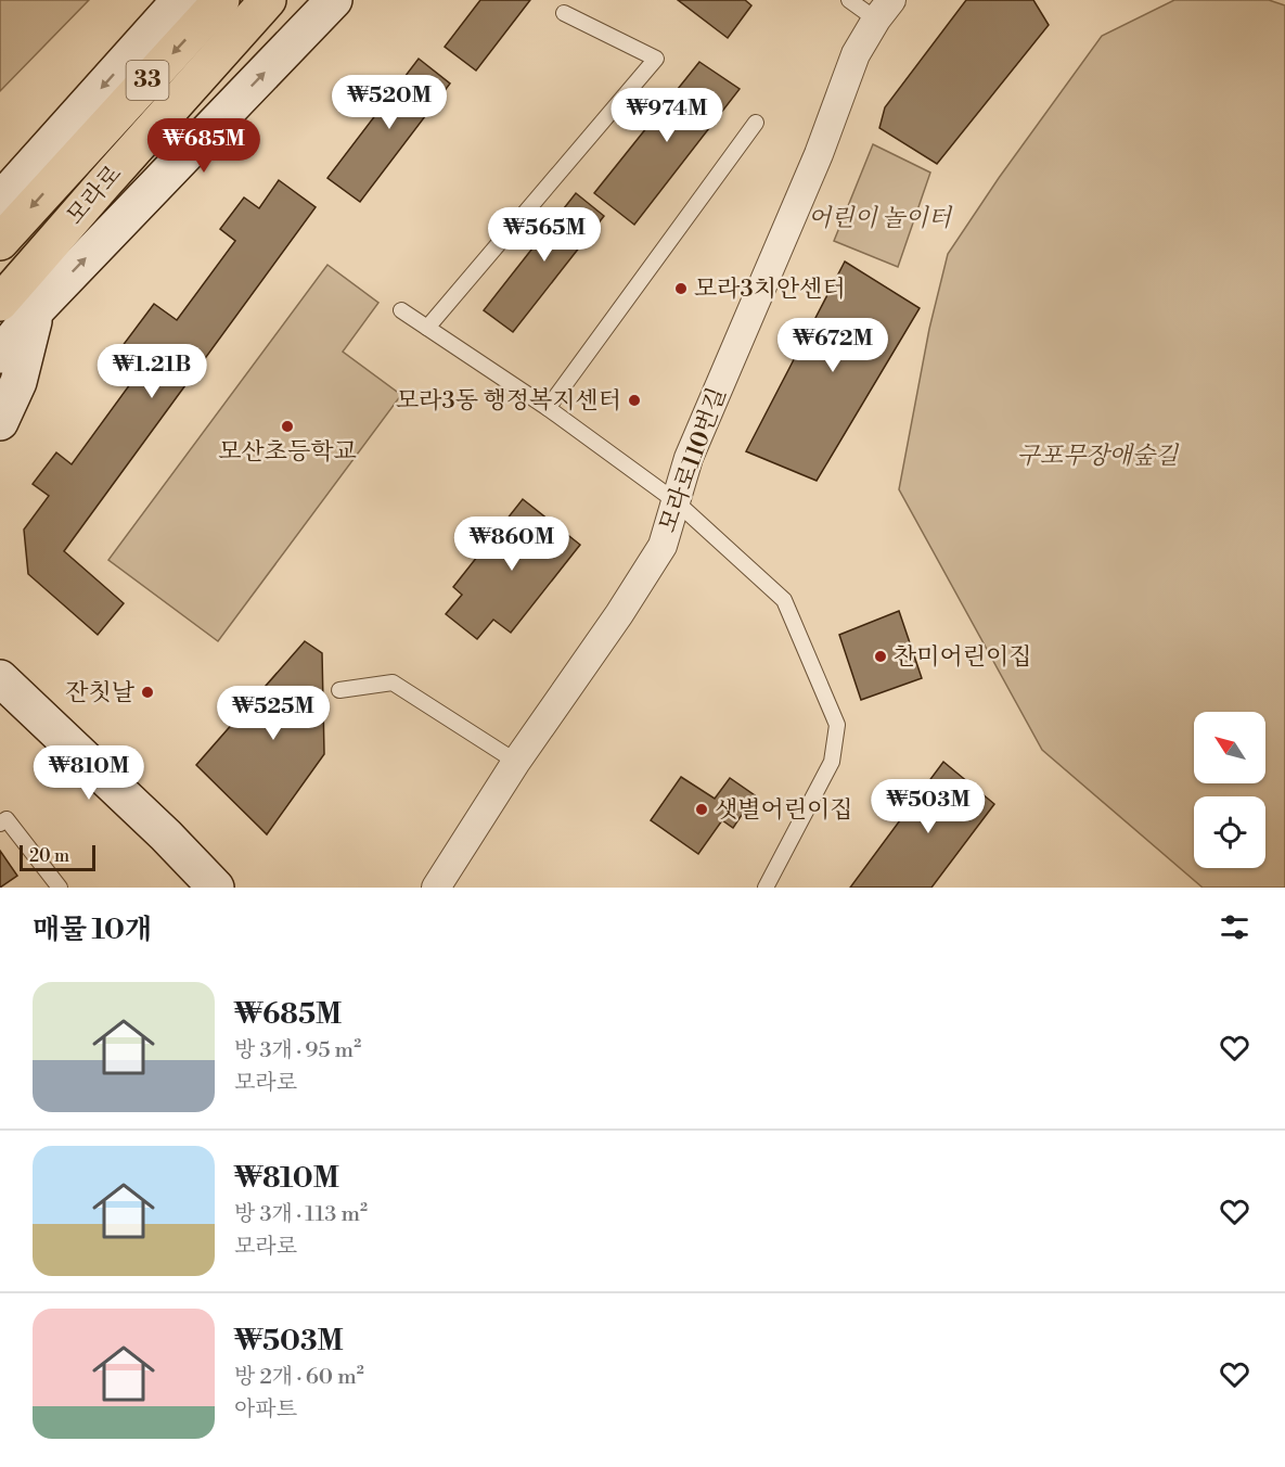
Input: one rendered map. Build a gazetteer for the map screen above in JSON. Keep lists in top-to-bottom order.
{
  "streets": {
    "highway": ["33", "모라로"],
    "street": ["모라로110번길"]
  },
  "parks": ["어린이 놀이터", "구포무장애숲길"],
  "places": [
    "모라3치안센터",
    "모라3동 행정복지센터",
    "모산초등학교",
    "찬미어린이집",
    "잔칫날",
    "샛별어린이집"
  ],
  "scale_bar": "20 m",
  "north": "top left",
  "page": {
    "price": [
      "₩520M",
      "₩974M",
      "₩685M",
      "₩565M",
      "₩672M",
      "₩1.21B",
      "₩860M",
      "₩525M",
      "₩810M",
      "₩503M"
    ],
    "scale": "20 m",
    "heading": "매물 10개",
    "list": [
      {
        "name": "₩685M",
        "note": "방 3개 · 95 m² · 모라로"
      },
      {
        "name": "₩810M",
        "note": "방 3개 · 113 m² · 모라로"
      },
      {
        "name": "₩503M",
        "note": "방 2개 · 60 m² · 아파트"
      }
    ]
  }
}
